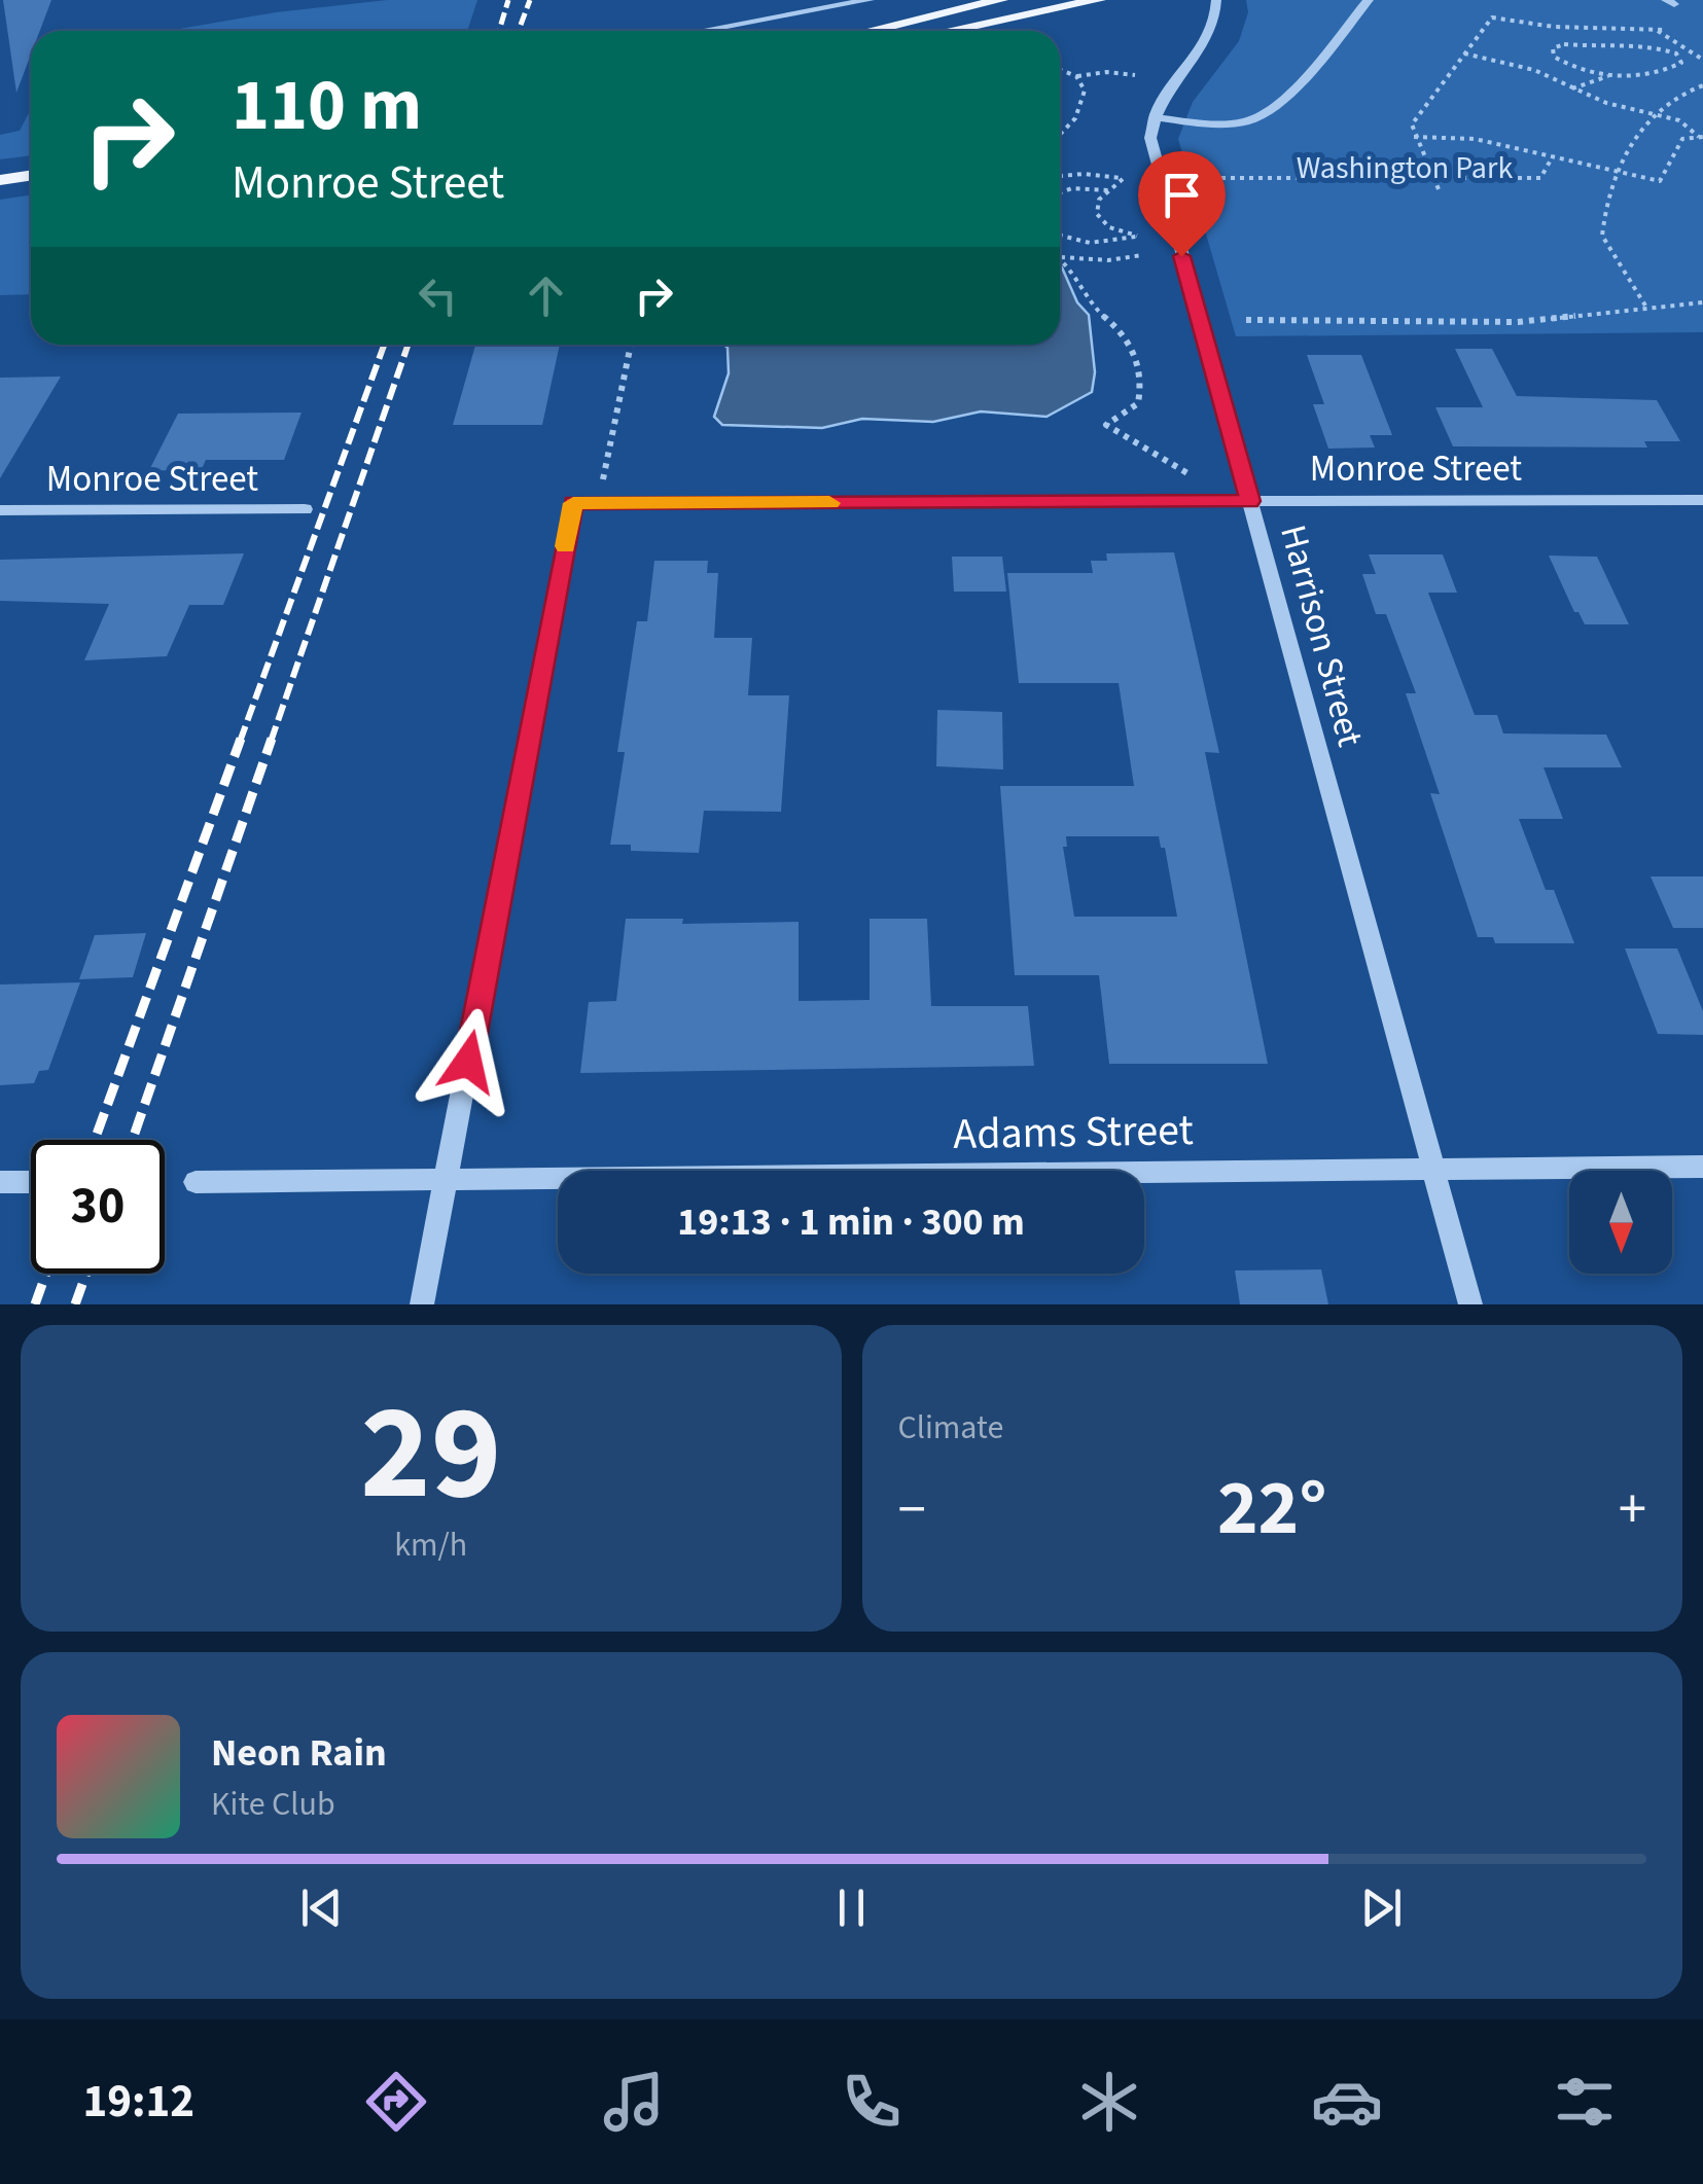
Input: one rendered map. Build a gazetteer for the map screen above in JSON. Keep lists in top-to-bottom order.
{
  "streets": {
    "street": ["Monroe Street", "Harrison Street", "Adams Street"]
  },
  "crossings": [
    ["Monroe Street", "Harrison Street"],
    ["Monroe Street", "Adams Street"],
    ["Harrison Street", "Adams Street"]
  ],
  "parks": ["Washington Park"],
  "north": "bottom",
  "page": {
    "turn": ["110 m", "Monroe Street"],
    "limit": "30",
    "trip": "19:13 · 1 min · 300 m",
    "tile": [
      ["29", "km/h"],
      "Climate"
    ],
    "heat": ["−", "22°", "+"],
    "song": ["Neon Rain", "Kite Club"],
    "tabs": "19:12"
  }
}
